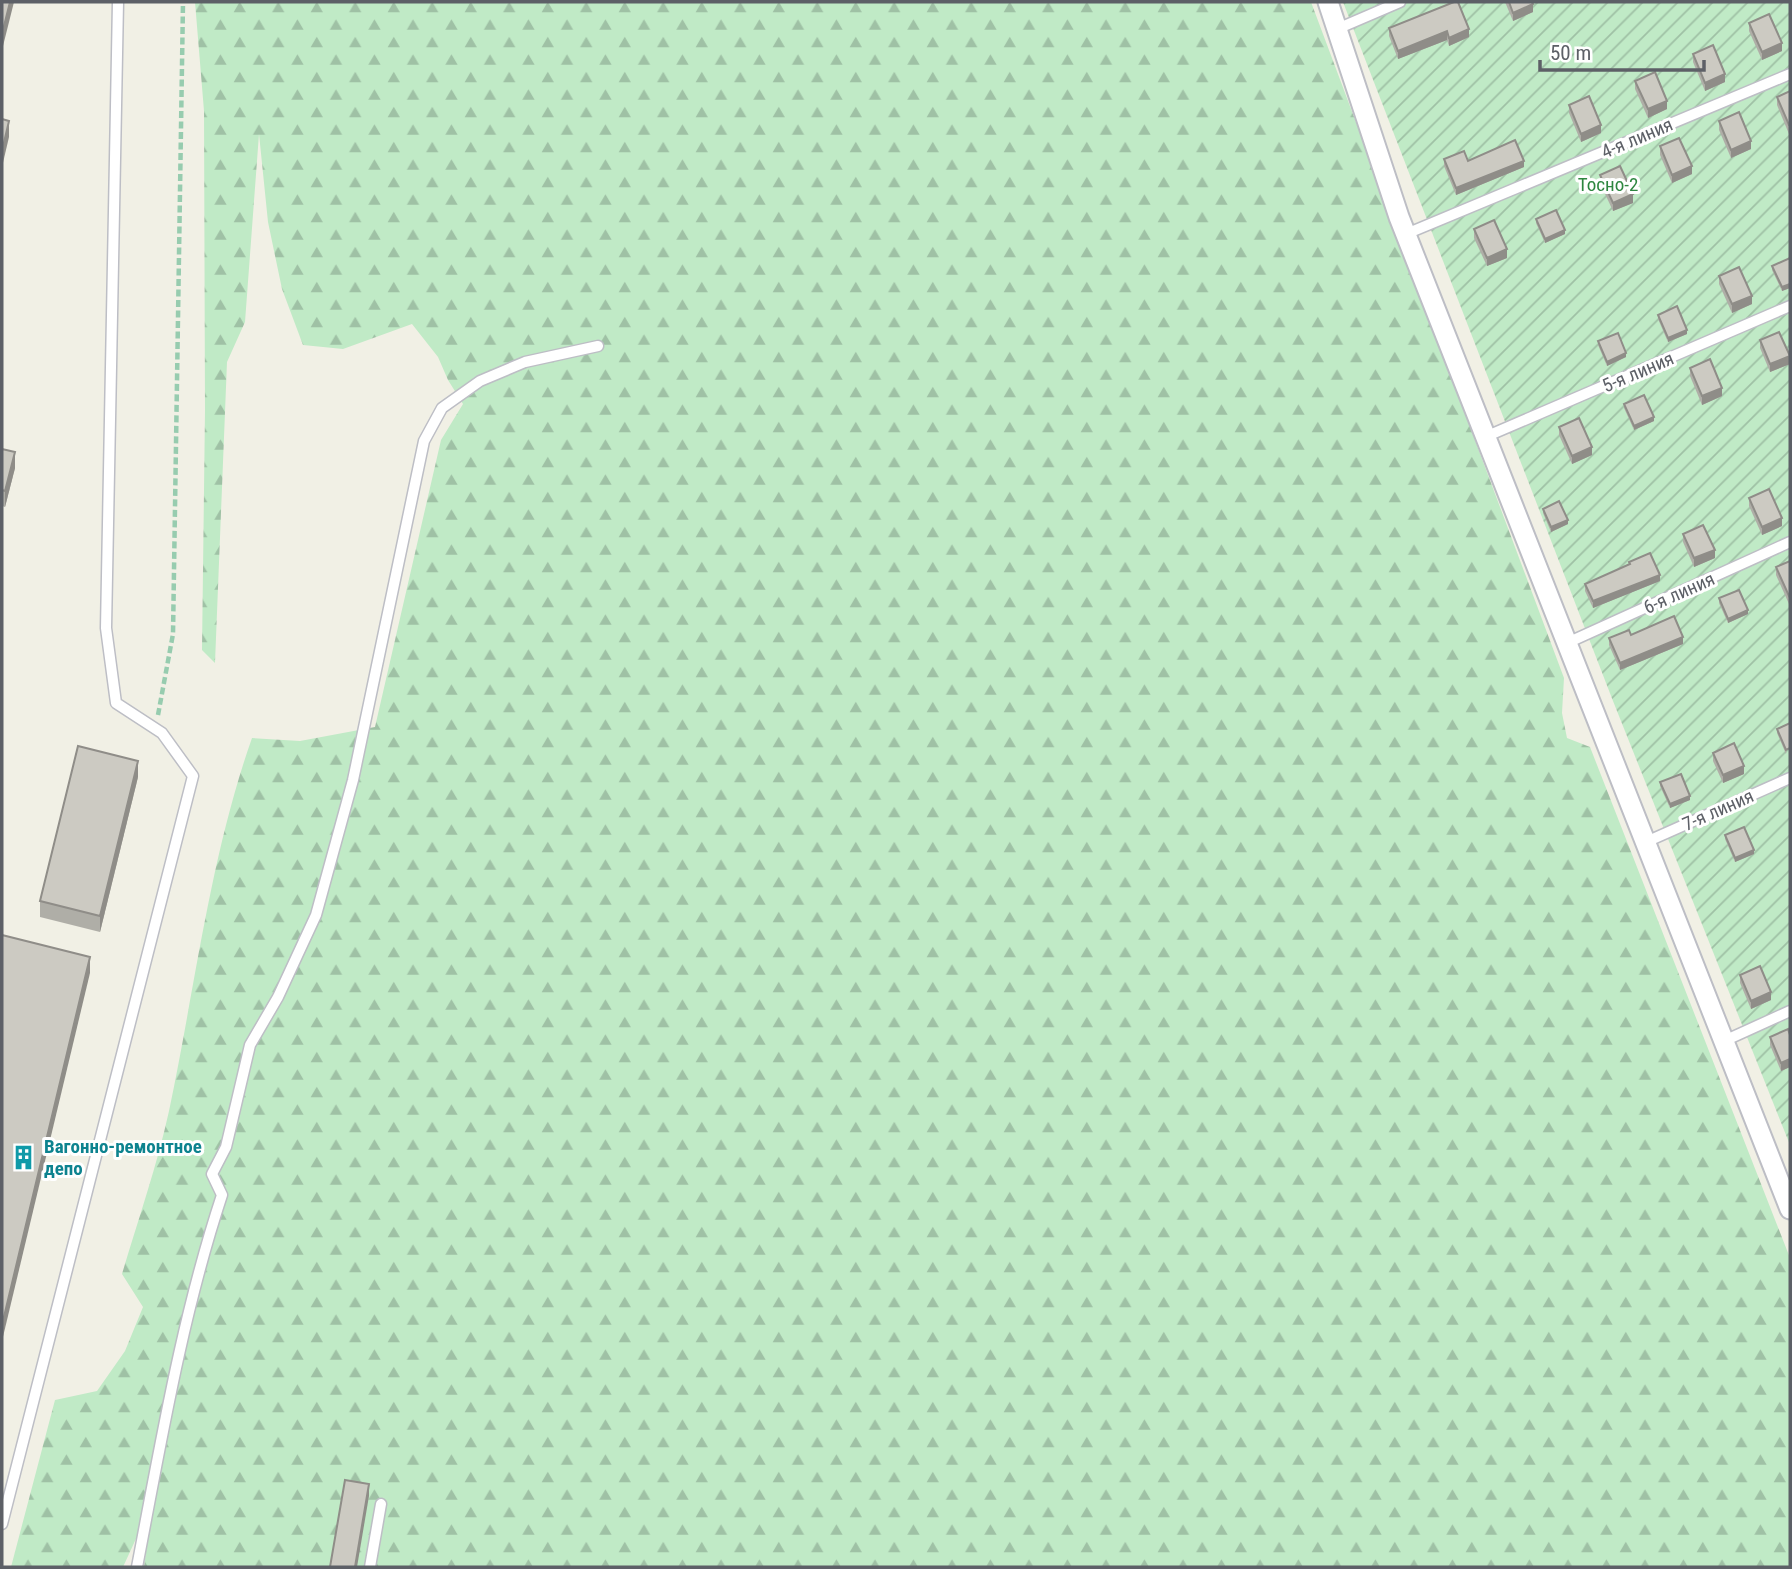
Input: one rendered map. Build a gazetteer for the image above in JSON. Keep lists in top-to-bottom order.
{
  "streets": {
    "lane": [
      "4-я линия",
      "5-я линия",
      "6-я линия",
      "7-я линия"
    ]
  },
  "parks": ["Тосно-2"],
  "places": {
    "building": ["Вагонно-ремонтное депо"]
  },
  "scale_bar": "50 m"
}
